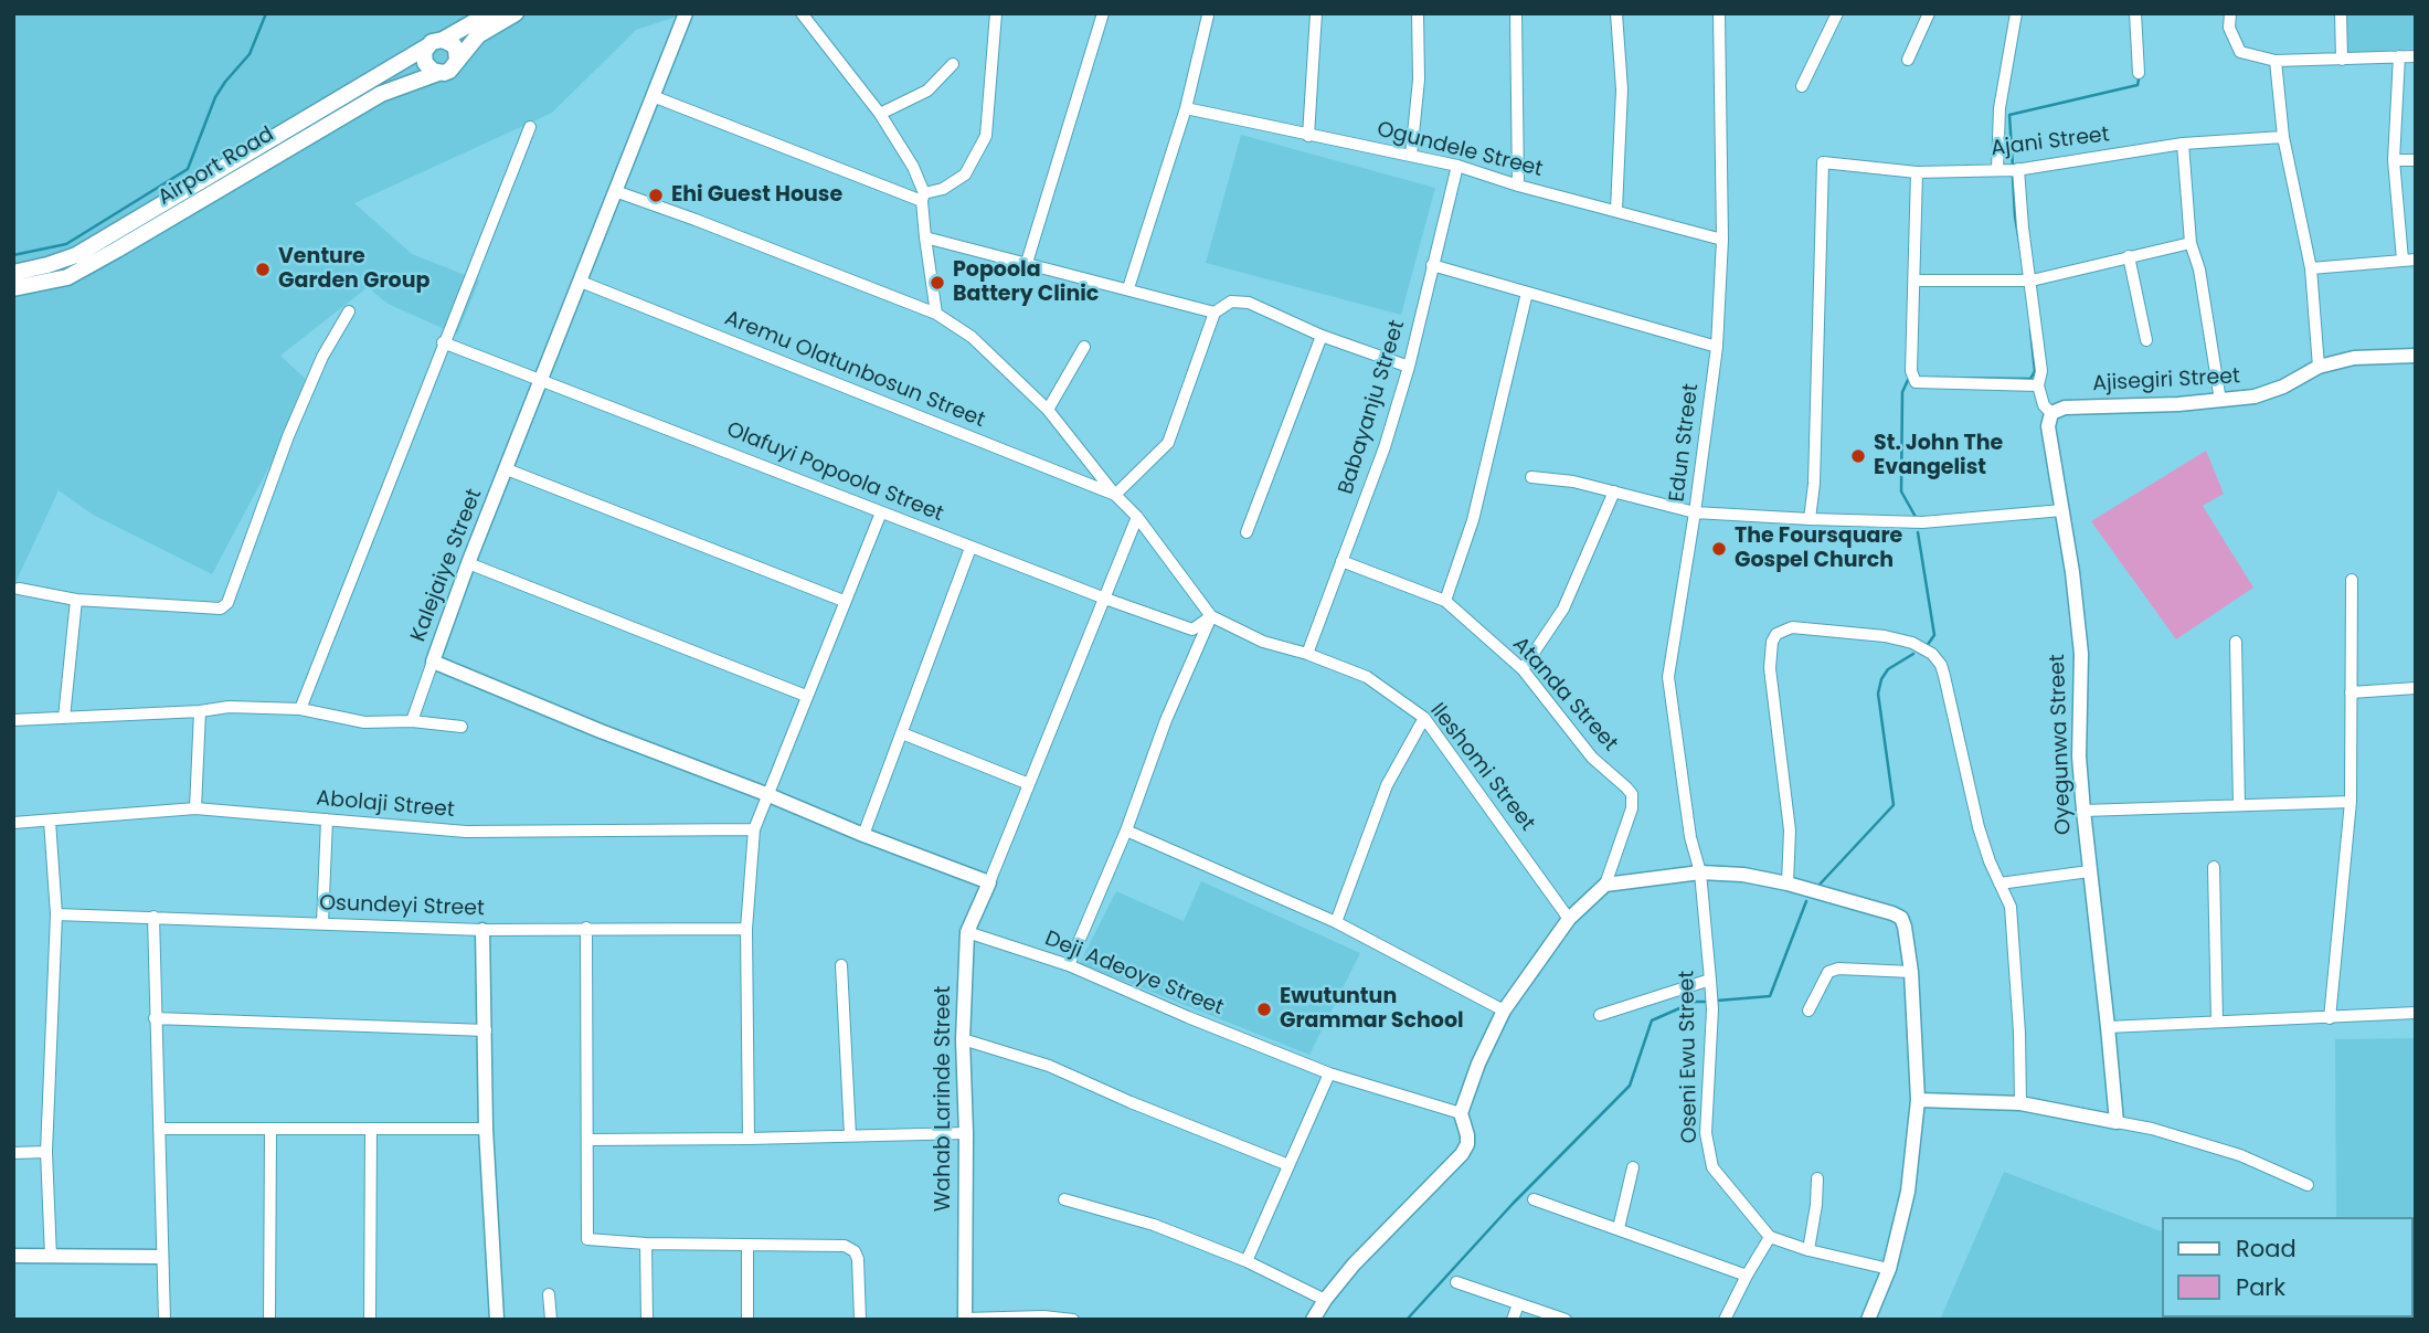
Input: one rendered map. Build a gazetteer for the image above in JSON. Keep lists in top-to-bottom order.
{
  "streets": {
    "main road": ["Airport Road"],
    "street": [
      "Ajani Street",
      "Ogundele Street",
      "Aremu Olatunbosun Street",
      "Ajisegiri Street",
      "Babayanju Street",
      "Edun Street",
      "Olafuyi Popoola Street",
      "Kalejaiye Street",
      "Atanda Street",
      "Oyegunwa Street",
      "Ileshomi Street",
      "Abolaji Street",
      "Osundeyi Street",
      "Deji Adeoye Street",
      "Oseni Ewu Street",
      "Wahab Larinde Street"
    ]
  },
  "crossings": [
    ["Ogundele Street", "Babayanju Street"],
    ["Ogundele Street", "Edun Street"],
    ["Aremu Olatunbosun Street", "Kalejaiye Street"],
    ["Ajisegiri Street", "Oyegunwa Street"],
    ["Babayanju Street", "Atanda Street"],
    ["Babayanju Street", "Ileshomi Street"],
    ["Edun Street", "Oseni Ewu Street"],
    ["Olafuyi Popoola Street", "Kalejaiye Street"],
    ["Olafuyi Popoola Street", "Ileshomi Street"],
    ["Kalejaiye Street", "Wahab Larinde Street"],
    ["Deji Adeoye Street", "Wahab Larinde Street"]
  ],
  "places": [
    "Ehi Guest House",
    "Venture Garden Group",
    "Popoola Battery Clinic",
    "St. John The Evangelist",
    "The Foursquare Gospel Church",
    "Ewutuntun Grammar School"
  ],
  "legend": ["Road", "Park"]
}
